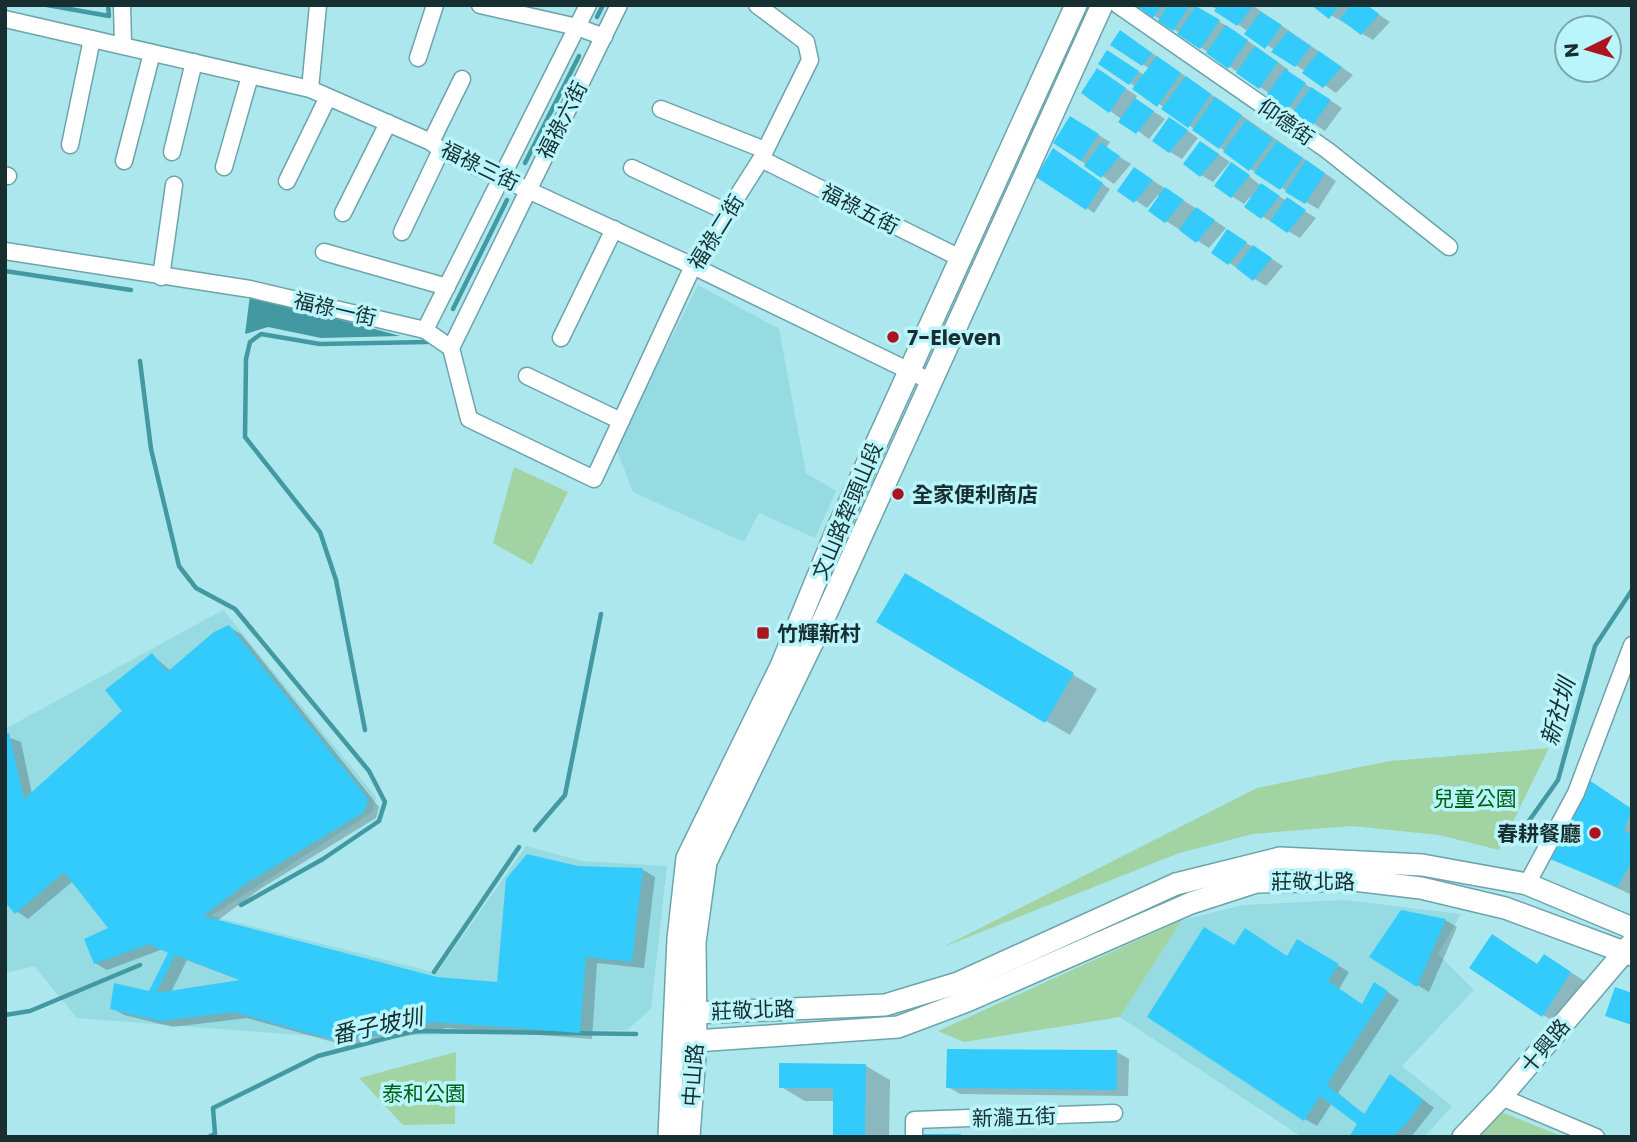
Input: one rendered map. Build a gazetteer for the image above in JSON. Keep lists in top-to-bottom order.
{
  "streets": {
    "main road": [
      "文山路犂頭山段",
      "莊敬北路",
      "十興路",
      "中山路"
    ],
    "street": [
      "福祿六街",
      "仰德街",
      "福祿三街",
      "福祿五街",
      "福祿二街",
      "福祿一街",
      "新瀧五街"
    ]
  },
  "crossings": [
    ["福祿六街", "福祿三街"],
    ["福祿六街", "福祿二街"],
    ["福祿六街", "福祿一街"],
    ["福祿三街", "福祿二街"],
    ["福祿三街", "文山路犂頭山段"],
    ["福祿五街", "福祿二街"],
    ["福祿五街", "文山路犂頭山段"],
    ["福祿二街", "福祿一街"],
    ["文山路犂頭山段", "莊敬北路"],
    ["文山路犂頭山段", "中山路"],
    ["莊敬北路", "十興路"],
    ["莊敬北路", "中山路"]
  ],
  "water": ["新社圳", "番子坡圳"],
  "parks": ["兒童公園", "泰和公園"],
  "places": {
    "other": ["7-Eleven", "全家便利商店", "春耕餐廳"],
    "transit": ["竹輝新村"]
  },
  "north": "left"
}
